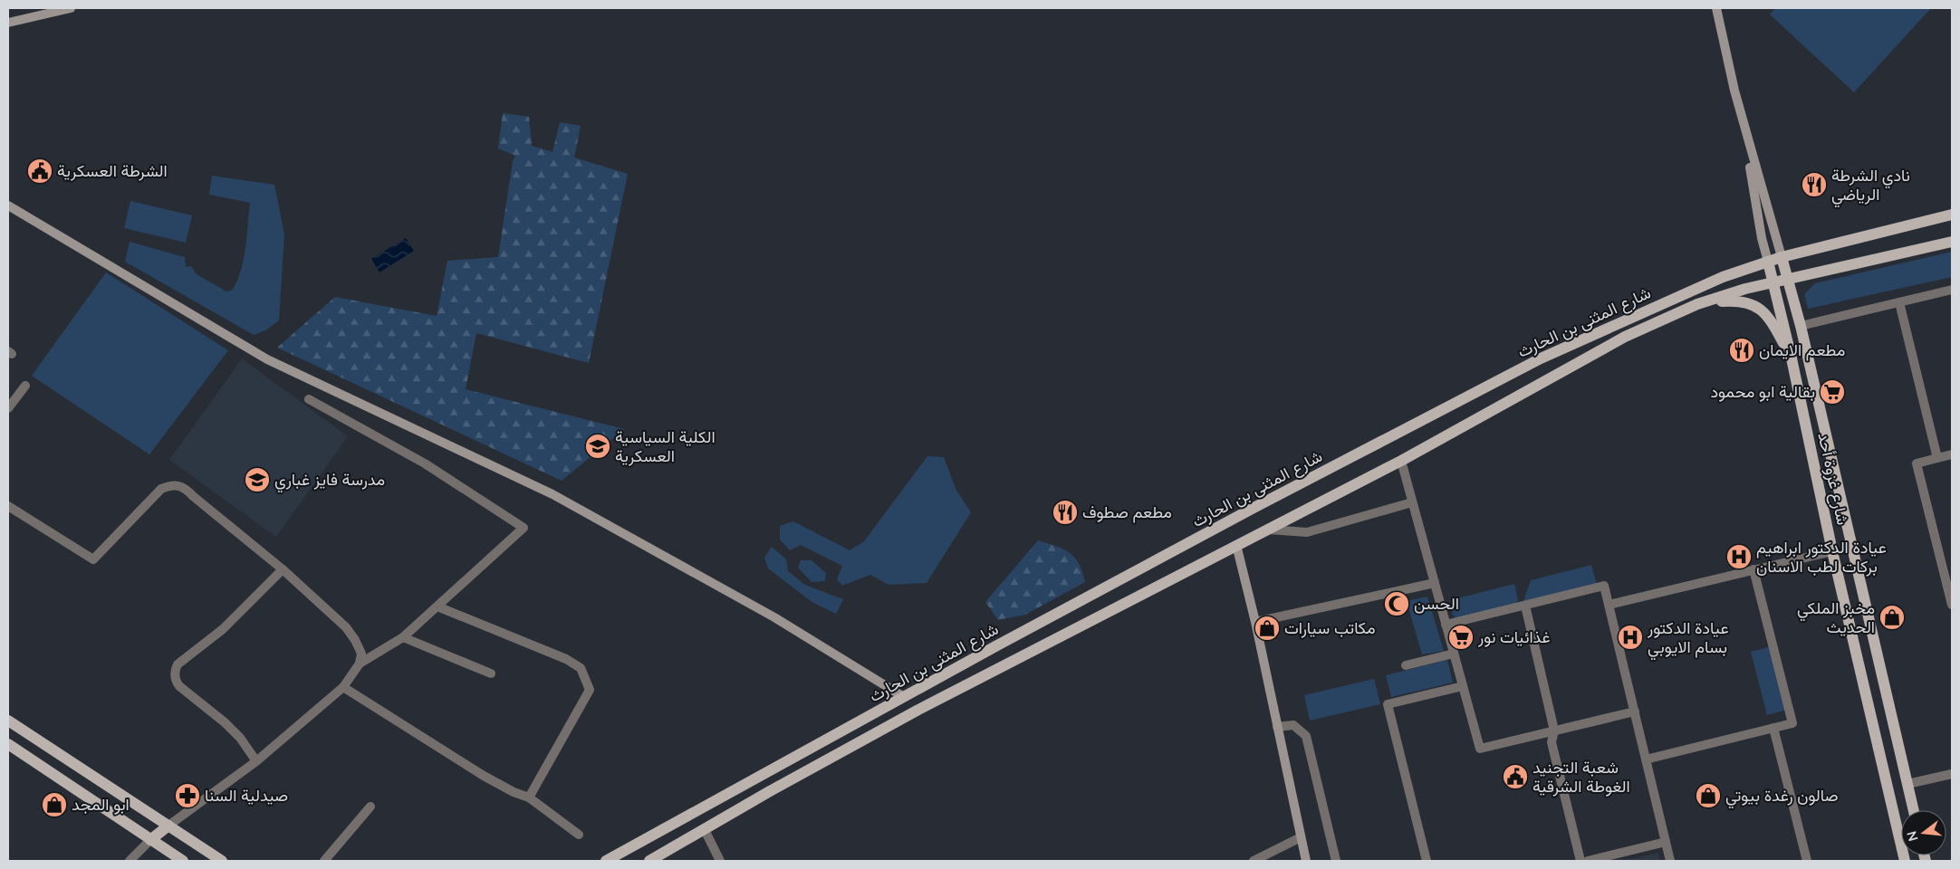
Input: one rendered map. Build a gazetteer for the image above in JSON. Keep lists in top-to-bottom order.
{
  "streets": {
    "main road": ["شارع المثنى بن الحارث", "شارع غزوة أحد"]
  },
  "crossings": [
    ["شارع المثنى بن الحارث", "شارع غزوة أحد"]
  ],
  "places": {
    "public building": ["الشرطة العسكرية", "شعبة التجنيد الغوطة الشرقية"],
    "restaurant": ["نادي الشرطة الرياضي", "مطعم الايمان", "مطعم صطوف"],
    "supermarket": ["بقالية ابو محمود", "غذائيات نور"],
    "school or university": ["الكلية السياسية العسكرية", "مدرسة فايز غباري"],
    "hospital": ["عيادة الدكتور ابراهيم بركات لطب الاسنان", "عيادة الدكتور بسام الايوبي"],
    "mosque": ["الحسن"],
    "shop": [
      "مخبز الملكي الحديث",
      "مكاتب سيارات",
      "صالون رغدة بيوتي",
      "ابو المجد"
    ],
    "pharmacy": ["صيدلية السنا"]
  },
  "north": "left"
}
